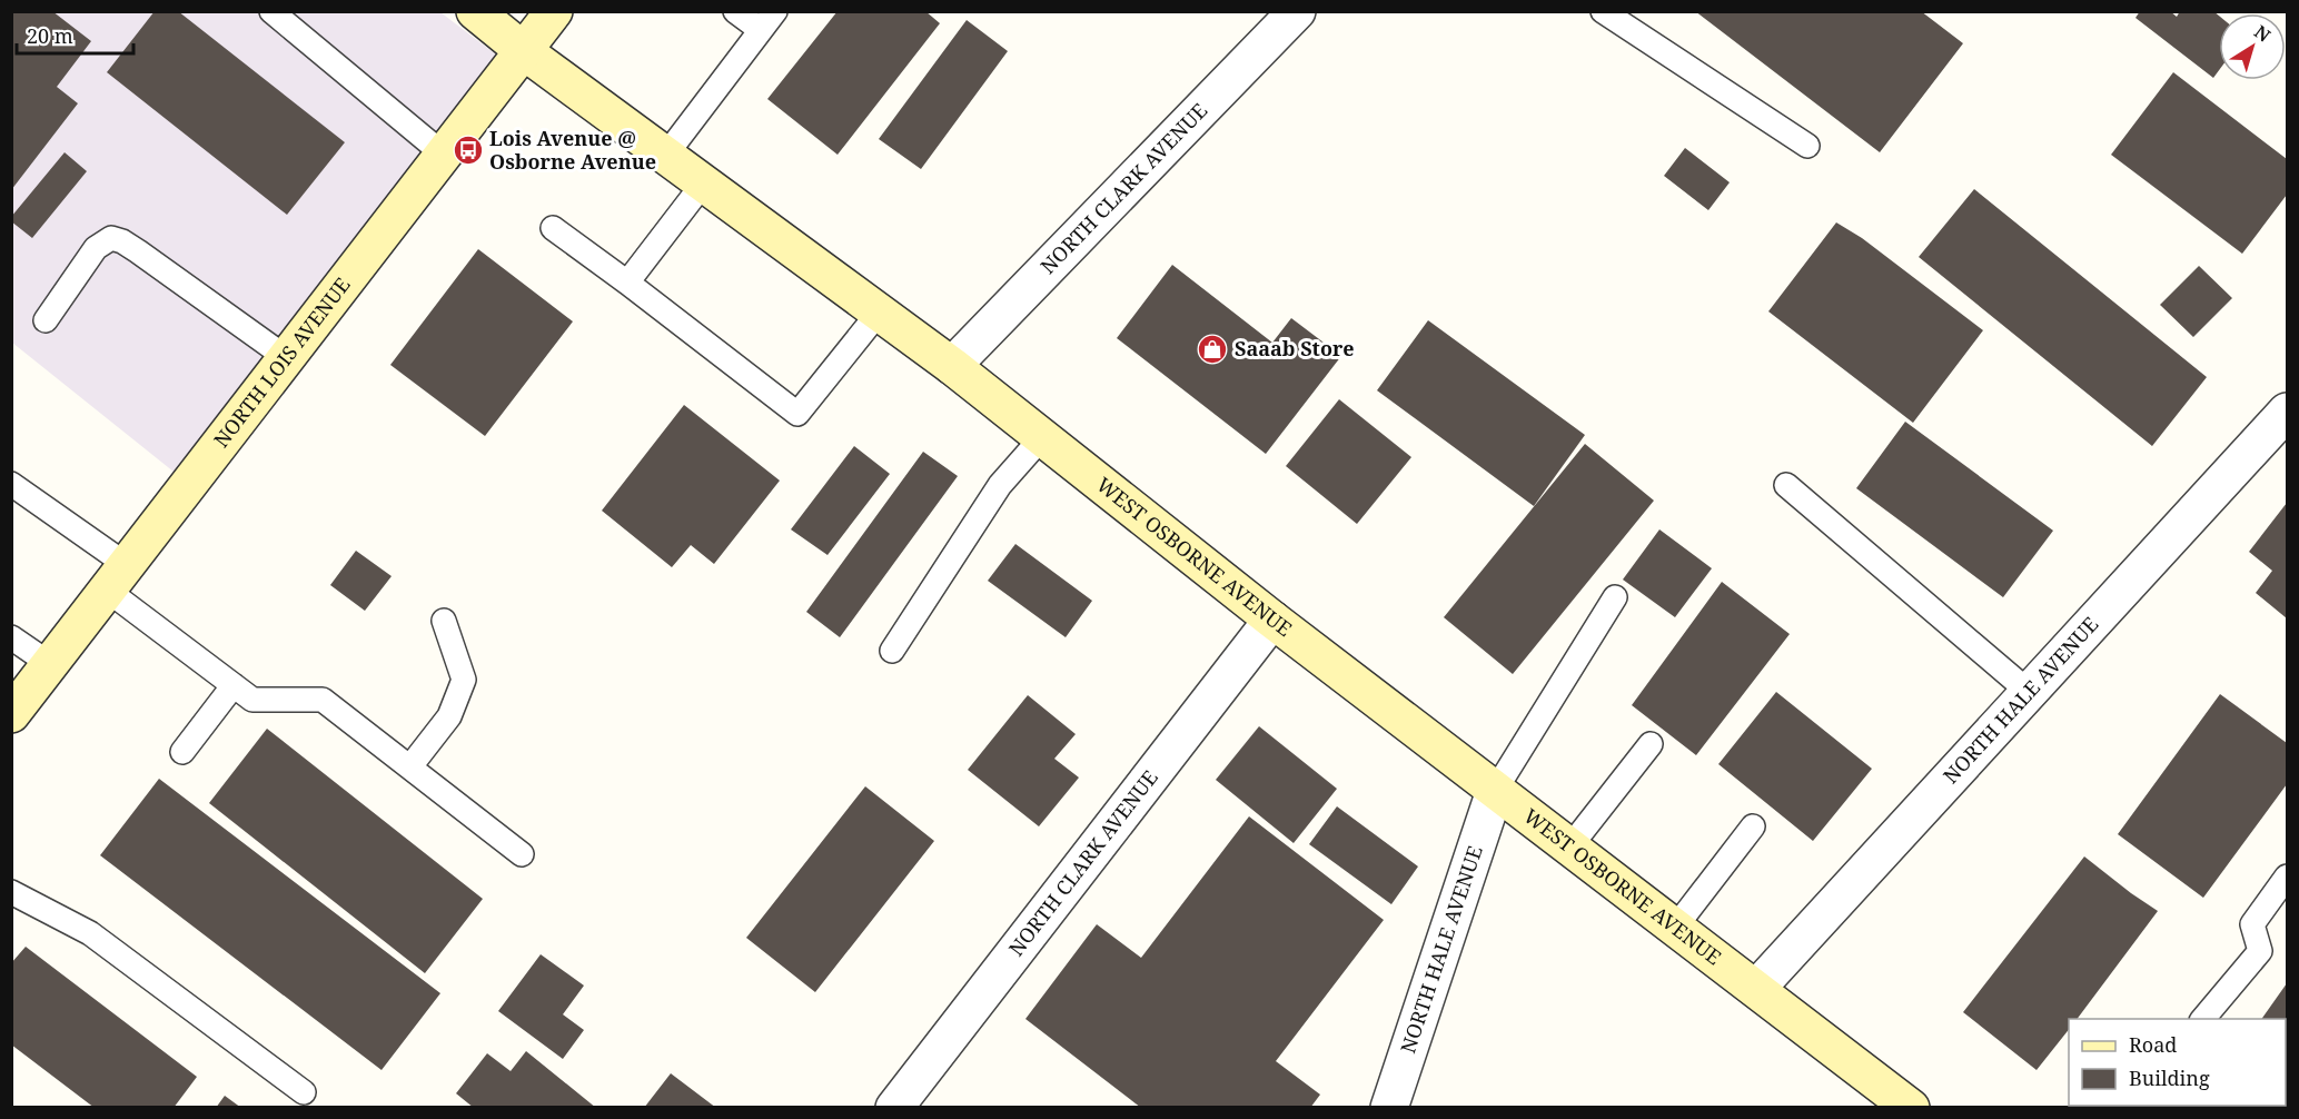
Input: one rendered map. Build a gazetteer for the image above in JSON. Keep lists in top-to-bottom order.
{
  "streets": {
    "street": [
      "NORTH CLARK AVENUE",
      "NORTH LOIS AVENUE",
      "WEST OSBORNE AVENUE",
      "NORTH HALE AVENUE"
    ]
  },
  "crossings": [
    ["NORTH CLARK AVENUE", "WEST OSBORNE AVENUE"],
    ["NORTH LOIS AVENUE", "WEST OSBORNE AVENUE"],
    ["WEST OSBORNE AVENUE", "NORTH HALE AVENUE"]
  ],
  "places": {
    "bus stop": ["Lois Avenue @ Osborne Avenue"],
    "shop": ["Saaab Store"]
  },
  "legend": ["Road", "Building"],
  "scale_bar": "20 m",
  "north": "top right"
}
